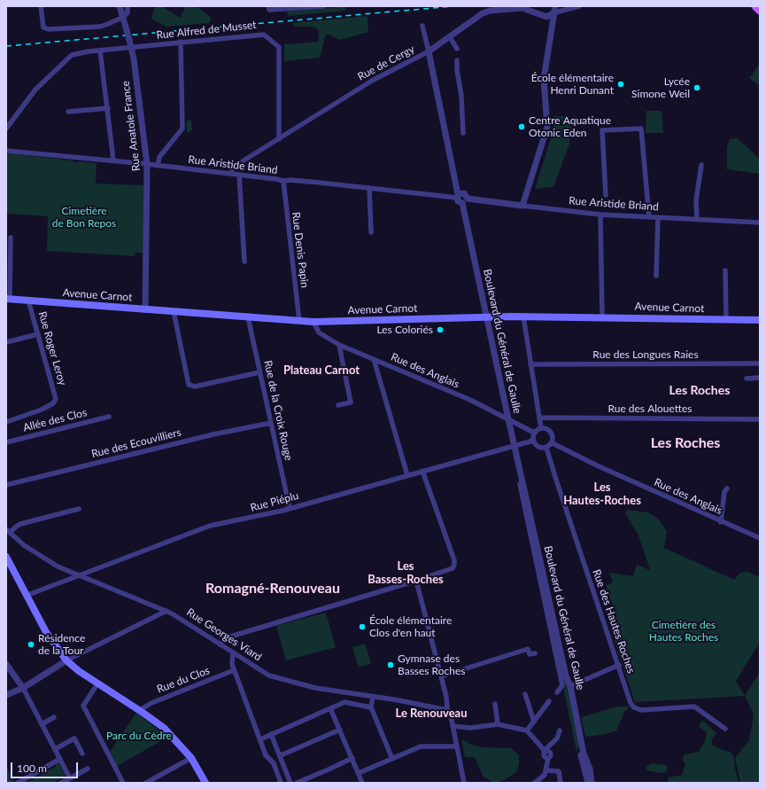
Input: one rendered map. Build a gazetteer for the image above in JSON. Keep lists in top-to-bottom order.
{
  "streets": {
    "main road": ["Avenue Carnot"],
    "street": [
      "Rue Alfred de Musset",
      "Rue de Cergy",
      "Rue Anatole France",
      "Rue Aristide Briand",
      "Rue Denis Papin",
      "Boulevard du Général de Gaulle",
      "Rue Roger Leroy",
      "Rue des Longues Raies",
      "Rue des Anglais",
      "Rue des Alouettes",
      "Rue de la Croix Rouge",
      "Allée des Clos",
      "Rue des Ecouvilliers",
      "Rue Piéplu",
      "Rue des Hautes Roches",
      "Rue Georges Viard",
      "Rue du Clos"
    ]
  },
  "crossings": [
    ["Rue Alfred de Musset", "Rue de Cergy"],
    ["Rue Alfred de Musset", "Rue Anatole France"],
    ["Rue de Cergy", "Rue Aristide Briand"],
    ["Rue Anatole France", "Rue Aristide Briand"],
    ["Rue Anatole France", "Avenue Carnot"],
    ["Rue Aristide Briand", "Rue Denis Papin"],
    ["Rue Aristide Briand", "Boulevard du Général de Gaulle"],
    ["Rue Denis Papin", "Avenue Carnot"],
    ["Avenue Carnot", "Boulevard du Général de Gaulle"],
    ["Avenue Carnot", "Rue Roger Leroy"],
    ["Avenue Carnot", "Rue des Anglais"],
    ["Avenue Carnot", "Rue de la Croix Rouge"],
    ["Boulevard du Général de Gaulle", "Rue des Anglais"],
    ["Boulevard du Général de Gaulle", "Rue Piéplu"],
    ["Rue des Anglais", "Rue Piéplu"],
    ["Rue des Anglais", "Rue des Hautes Roches"],
    ["Rue de la Croix Rouge", "Rue des Ecouvilliers"],
    ["Rue de la Croix Rouge", "Rue Piéplu"],
    ["Rue Piéplu", "Rue des Hautes Roches"],
    ["Rue Piéplu", "Rue Georges Viard"]
  ],
  "districts": [
    "Plateau Carnot",
    "Les Roches",
    "Les Roches",
    "Les Hautes-Roches",
    "Les Basses-Roches",
    "Romagné-Renouveau",
    "Le Renouveau"
  ],
  "parks": ["Cimetière de Bon Repos", "Cimetière des Hautes Roches", "Parc du Cèdre"],
  "places": [
    "École élémentaire Henri Dunant",
    "Lycée Simone Weil",
    "Centre Aquatique Otonic Eden",
    "Les Coloriés",
    "École élémentaire Clos d'en haut",
    "Résidence de la Tour",
    "Gymnase des Basses Roches"
  ],
  "scale_bar": "100 m"
}
